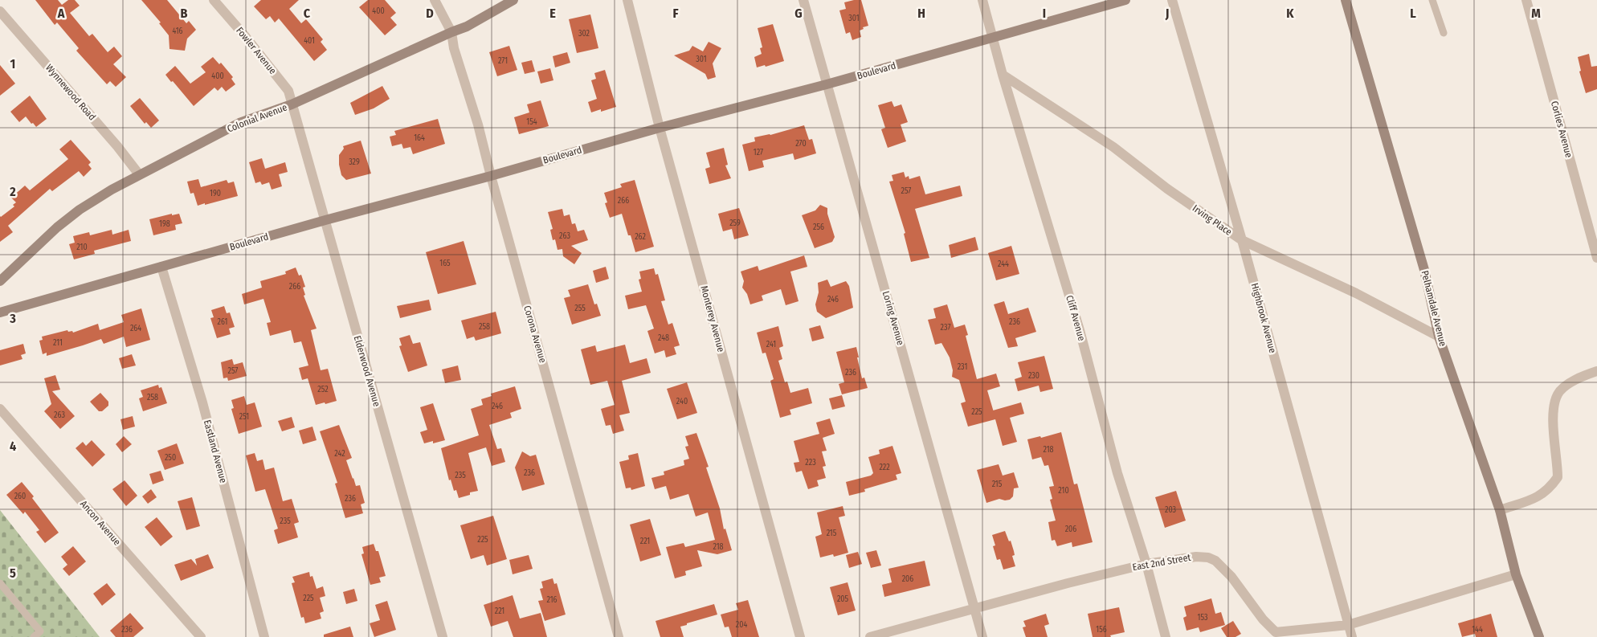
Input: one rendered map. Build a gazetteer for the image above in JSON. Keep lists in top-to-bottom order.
{
  "streets": {
    "street": [
      "Fowler Avenue",
      "Boulevard",
      "Wynnewood Road",
      "Colonial Avenue",
      "Corlies Avenue",
      "Irving Place",
      "Pelhamdale Avenue",
      "Loring Avenue",
      "Cliff Avenue",
      "Highbrook Avenue",
      "Monterey Avenue",
      "Corona Avenue",
      "Elderwood Avenue",
      "Eastland Avenue",
      "Ancon Avenue",
      "East 2nd Street"
    ]
  },
  "crossings": [
    ["Fowler Avenue", "Colonial Avenue"],
    ["Fowler Avenue", "Elderwood Avenue"],
    ["Boulevard", "Loring Avenue"],
    ["Boulevard", "Cliff Avenue"],
    ["Boulevard", "Monterey Avenue"],
    ["Boulevard", "Corona Avenue"],
    ["Boulevard", "Elderwood Avenue"],
    ["Boulevard", "Eastland Avenue"],
    ["Wynnewood Road", "Colonial Avenue"],
    ["Colonial Avenue", "Corona Avenue"],
    ["Colonial Avenue", "Elderwood Avenue"],
    ["Irving Place", "Pelhamdale Avenue"],
    ["Irving Place", "Cliff Avenue"],
    ["Irving Place", "Highbrook Avenue"],
    ["Pelhamdale Avenue", "East 2nd Street"],
    ["Loring Avenue", "East 2nd Street"],
    ["Cliff Avenue", "East 2nd Street"],
    ["Highbrook Avenue", "East 2nd Street"]
  ],
  "house_numbers": [
    "400",
    "301",
    "416",
    "302",
    "401",
    "301",
    "271",
    "400",
    "154",
    "164",
    "270",
    "127",
    "329",
    "257",
    "190",
    "266",
    "259",
    "198",
    "256",
    "263",
    "262",
    "210",
    "165",
    "244",
    "266",
    "246",
    "255",
    "261",
    "236",
    "258",
    "237",
    "264",
    "248",
    "211",
    "241",
    "231",
    "257",
    "236",
    "230",
    "252",
    "258",
    "240",
    "246",
    "225",
    "263",
    "251",
    "218",
    "242",
    "250",
    "223",
    "222",
    "236",
    "235",
    "215",
    "210",
    "260",
    "236",
    "203",
    "235",
    "206",
    "215",
    "225",
    "221",
    "218",
    "206",
    "225",
    "205",
    "216",
    "221",
    "153",
    "204",
    "236",
    "156",
    "144"
  ],
  "grid": {
    "columns": [
      "A",
      "B",
      "C",
      "D",
      "E",
      "F",
      "G",
      "H",
      "I",
      "J",
      "K",
      "L",
      "M"
    ],
    "rows": [
      "1",
      "2",
      "3",
      "4",
      "5"
    ]
  }
}
